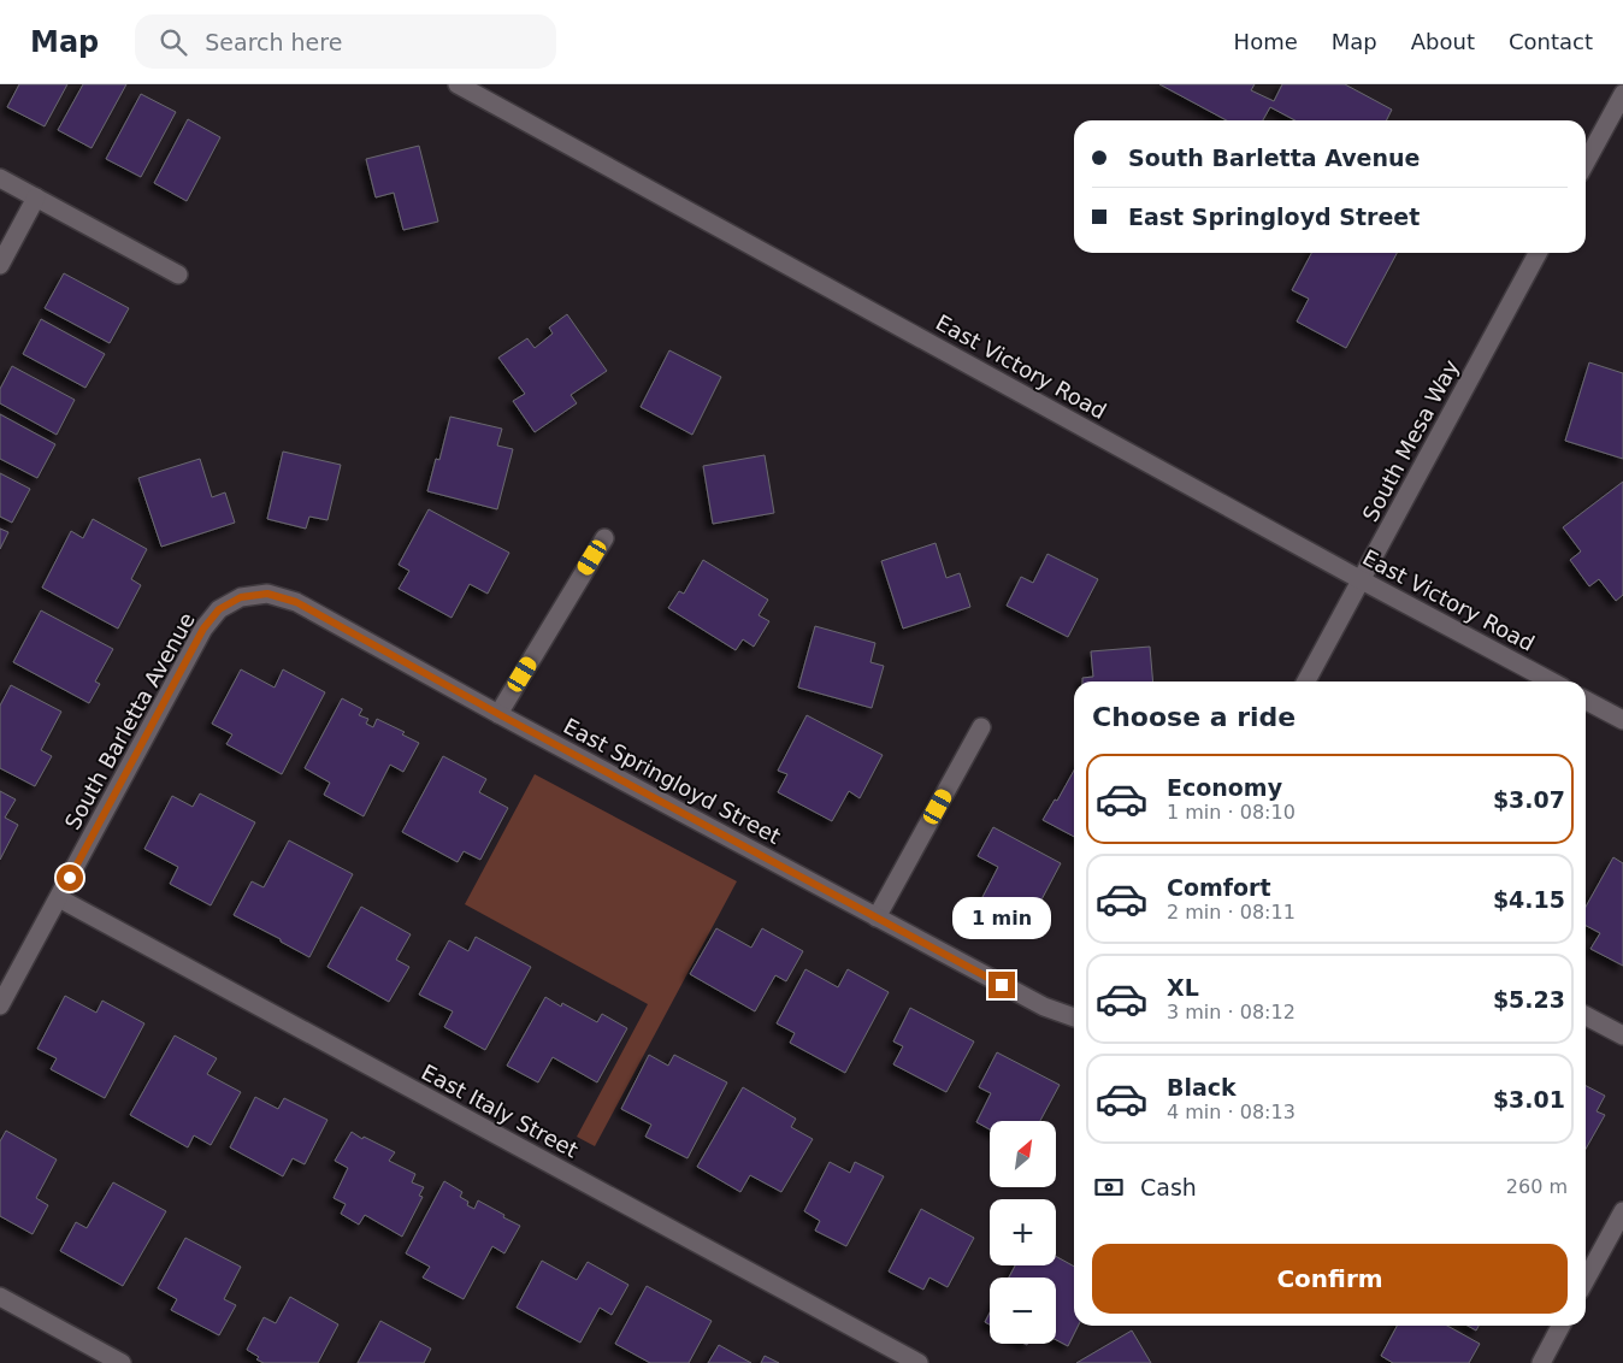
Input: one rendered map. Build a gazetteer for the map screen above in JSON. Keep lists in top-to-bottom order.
{
  "streets": {
    "street": [
      "East Victory Road",
      "South Mesa Way",
      "South Barletta Avenue",
      "East Springloyd Street",
      "East Italy Street"
    ]
  },
  "crossings": [
    ["East Victory Road", "South Mesa Way"],
    ["South Barletta Avenue", "East Springloyd Street"],
    ["South Barletta Avenue", "East Italy Street"]
  ],
  "north": "top right",
  "page": {
    "header": "Map",
    "search": "Search here",
    "nav": [
      "Home",
      "Map",
      "About",
      "Contact"
    ],
    "banner": ["South Barletta Avenue", "East Springloyd Street"],
    "heading": "Choose a ride",
    "list": [
      {
        "name": "Economy",
        "note": "1 min · 08:10",
        "value": "$3.07"
      },
      {
        "name": "Comfort",
        "note": "2 min · 08:11",
        "value": "$4.15"
      },
      {
        "name": "XL",
        "note": "3 min · 08:12",
        "value": "$5.23"
      },
      {
        "name": "Black",
        "note": "4 min · 08:13",
        "value": "$3.01"
      }
    ],
    "bubble": "1 min",
    "map_buttons": ["+", "−"],
    "pay": ["Cash", "260 m"],
    "buttons": "Confirm"
  }
}
